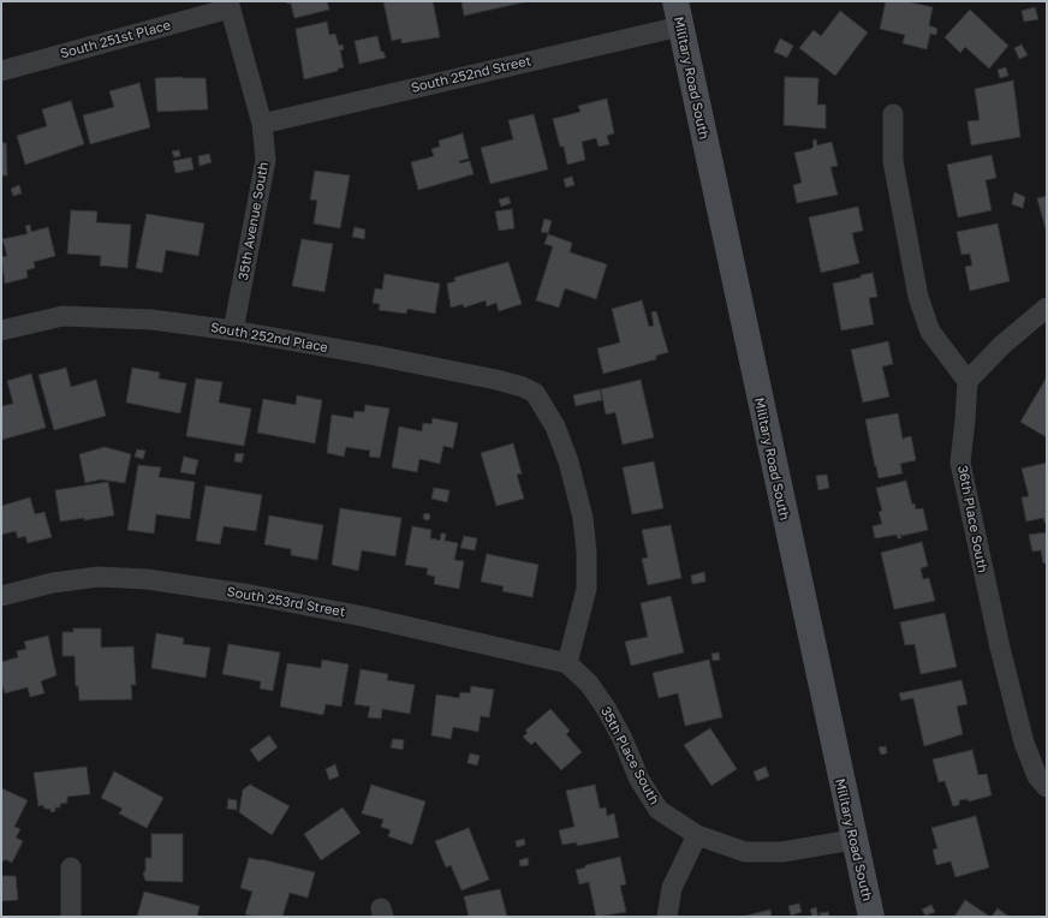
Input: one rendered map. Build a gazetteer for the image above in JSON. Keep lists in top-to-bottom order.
{
  "streets": {
    "main road": ["Military Road South"],
    "street": [
      "South 251st Place",
      "South 252nd Street",
      "35th Avenue South",
      "South 252nd Place",
      "36th Place South",
      "South 253rd Street",
      "35th Place South"
    ]
  },
  "crossings": [
    ["South 251st Place", "35th Avenue South"],
    ["South 252nd Street", "Military Road South"],
    ["South 252nd Street", "35th Avenue South"],
    ["Military Road South", "35th Place South"],
    ["35th Avenue South", "South 252nd Place"],
    ["South 252nd Place", "South 253rd Street"],
    ["South 252nd Place", "35th Place South"],
    ["South 253rd Street", "35th Place South"]
  ]
}
